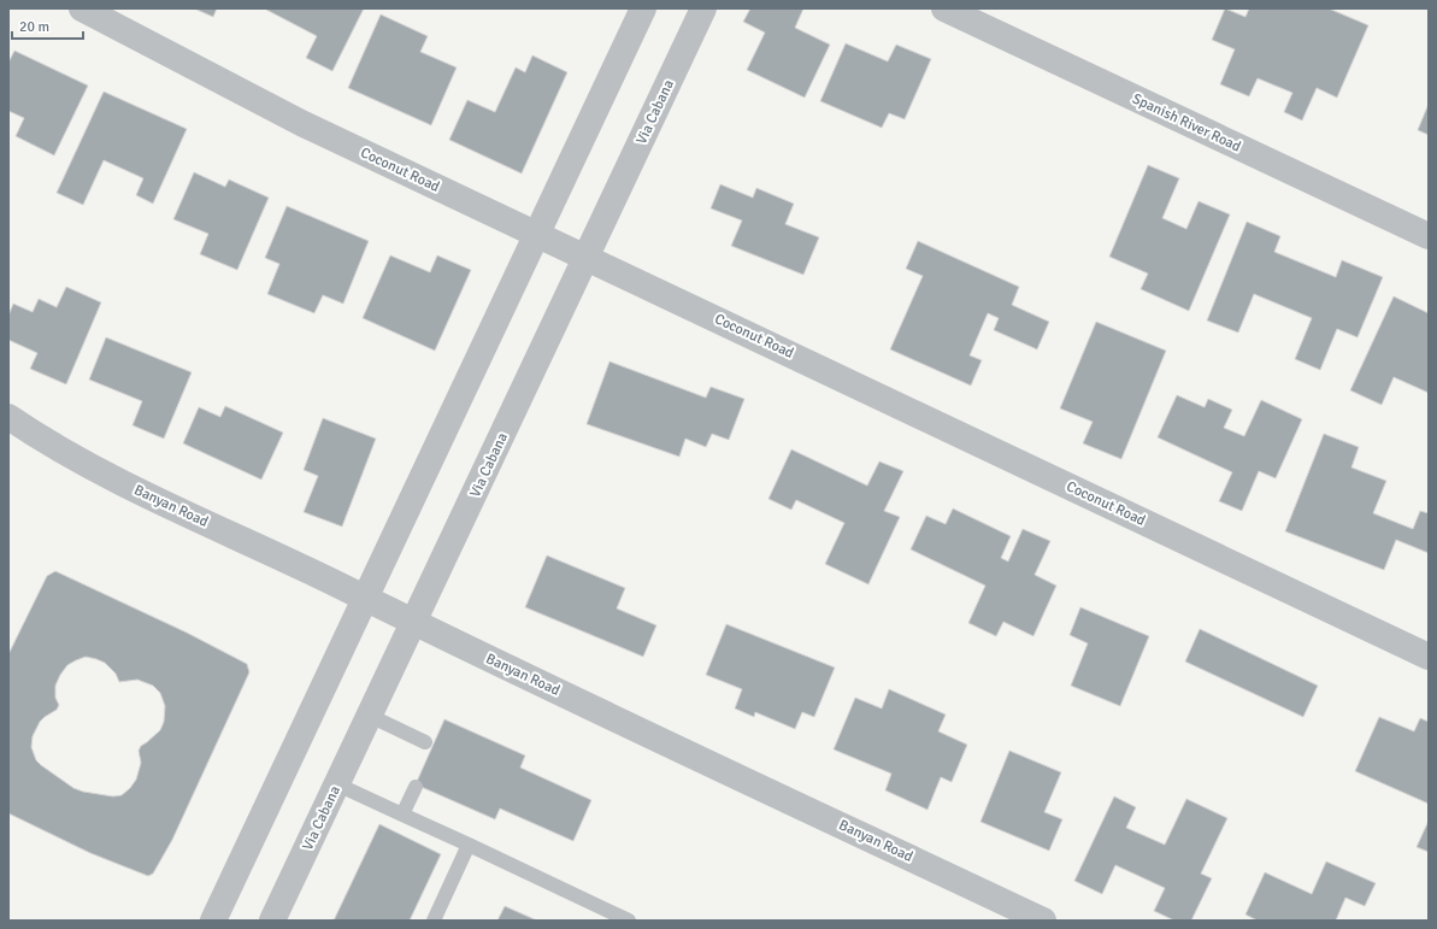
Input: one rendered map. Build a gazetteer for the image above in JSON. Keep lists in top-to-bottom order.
{
  "streets": {
    "street": [
      "Via Cabana",
      "Spanish River Road",
      "Coconut Road",
      "Banyan Road"
    ]
  },
  "crossings": [
    ["Via Cabana", "Coconut Road"],
    ["Via Cabana", "Banyan Road"]
  ],
  "scale_bar": "20 m"
}
